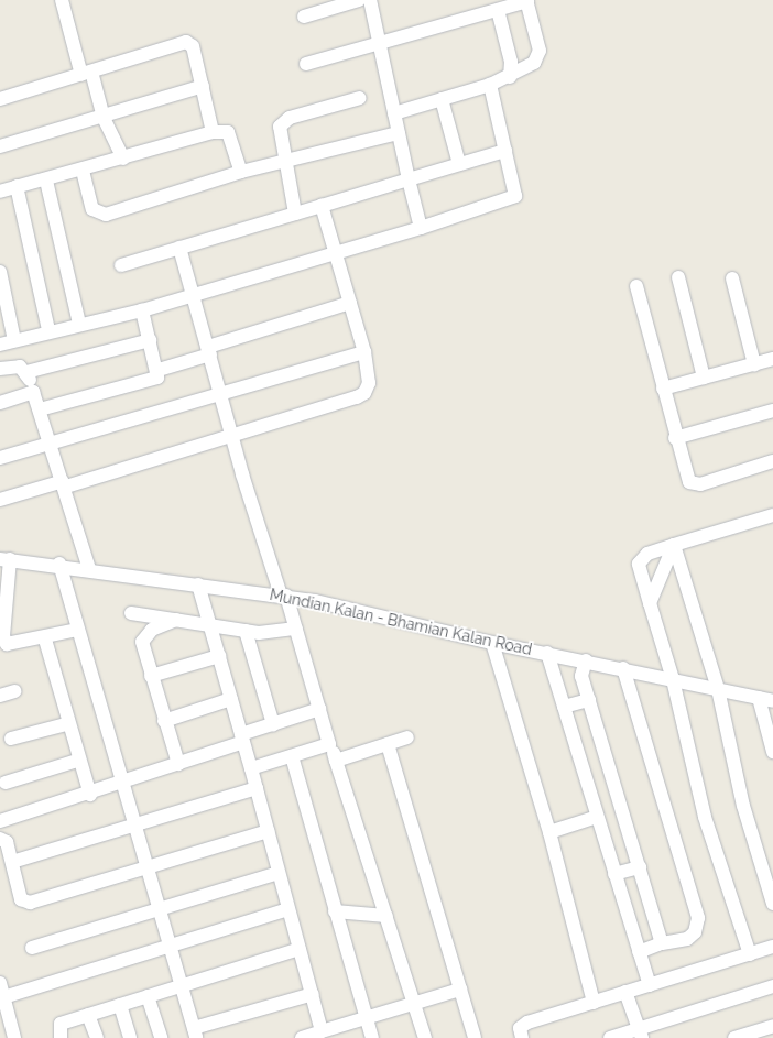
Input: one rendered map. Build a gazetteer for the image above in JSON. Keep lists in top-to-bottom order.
{
  "streets": {
    "street": ["Mundian Kalan - Bhamian Kalan Road"]
  }
}
